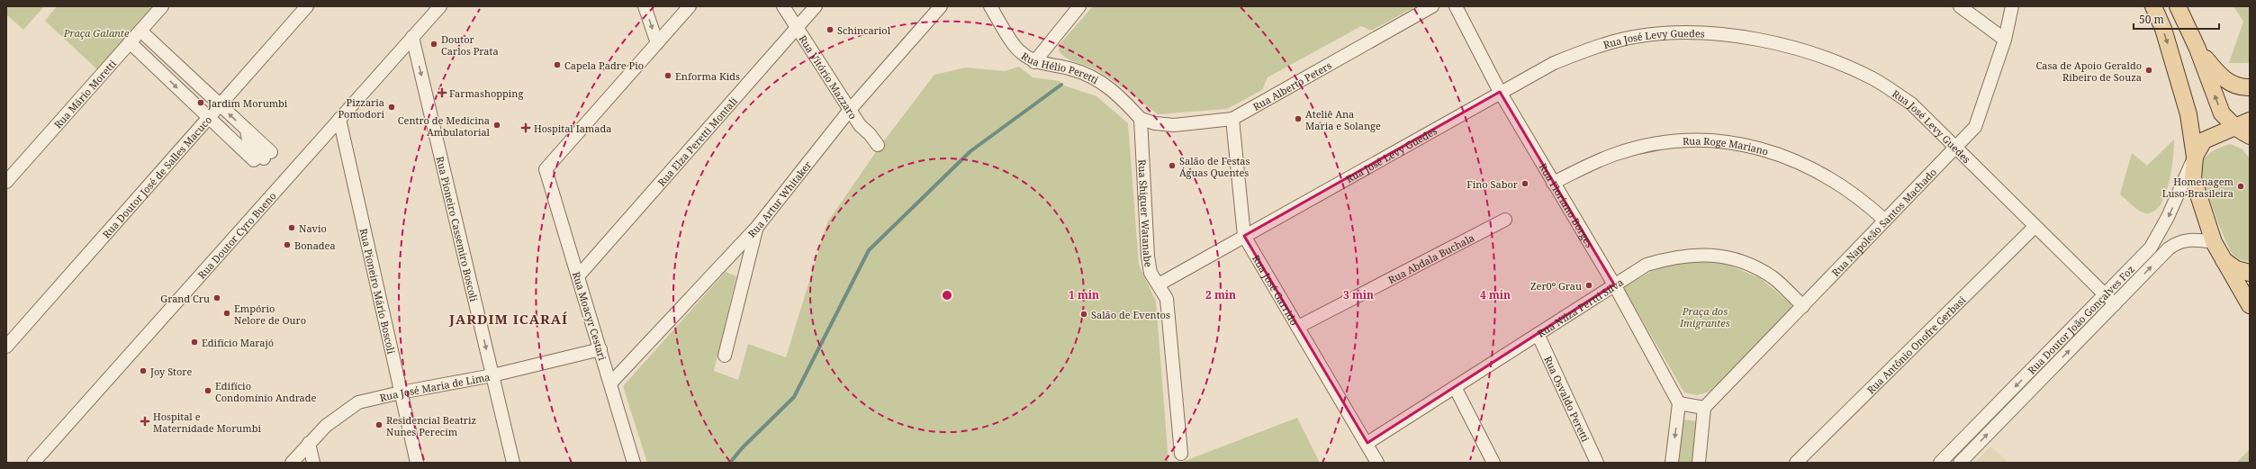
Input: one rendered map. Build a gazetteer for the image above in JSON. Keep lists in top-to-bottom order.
{
  "streets": {
    "street": [
      "Rua José Levy Guedes",
      "Rua Hélio Peretti",
      "Rua Vitório Mazzaro",
      "Rua Alberto Peters",
      "Rua Mário Moretti",
      "Rua Elza Peretti Montali",
      "Rua Roge Mariano",
      "Rua Doutor José de Salles Macuco",
      "Rua Artur Whitaker",
      "Rua Floriano Borges",
      "Rua Shiguer Watanabe",
      "Rua Napoleão Santos Machado",
      "Rua Pioneiro Cassemiro Boscoli",
      "Rua Doutor Cyro Bueno",
      "Rua Abdala Buchala",
      "Rua José Garrido",
      "Rua Pioneiro Mário Boscoli",
      "Rua Nilza Pertti Silva",
      "Rua Moacyr Cestari",
      "Rua Doutor João Gonçalves Foz",
      "Rua Antônio Onofre Gerbasi",
      "Rua José Maria de Lima",
      "Rua Osvaldo Peretti"
    ]
  },
  "crossings": [
    ["Rua José Levy Guedes", "Rua Floriano Borges"],
    ["Rua José Levy Guedes", "Rua Shiguer Watanabe"],
    ["Rua José Levy Guedes", "Rua Napoleão Santos Machado"],
    ["Rua José Levy Guedes", "Rua José Garrido"],
    ["Rua José Levy Guedes", "Rua Doutor João Gonçalves Foz"],
    ["Rua José Levy Guedes", "Rua Antônio Onofre Gerbasi"],
    ["Rua Hélio Peretti", "Rua Alberto Peters"],
    ["Rua Hélio Peretti", "Rua Shiguer Watanabe"],
    ["Rua Vitório Mazzaro", "Rua Elza Peretti Montali"],
    ["Rua Vitório Mazzaro", "Rua Artur Whitaker"],
    ["Rua Alberto Peters", "Rua Shiguer Watanabe"],
    ["Rua Alberto Peters", "Rua José Garrido"],
    ["Rua Elza Peretti Montali", "Rua Moacyr Cestari"],
    ["Rua Roge Mariano", "Rua Floriano Borges"],
    ["Rua Roge Mariano", "Rua Napoleão Santos Machado"],
    ["Rua Artur Whitaker", "Rua Moacyr Cestari"],
    ["Rua Floriano Borges", "Rua Nilza Pertti Silva"],
    ["Rua Napoleão Santos Machado", "Rua Nilza Pertti Silva"],
    ["Rua Pioneiro Cassemiro Boscoli", "Rua Doutor Cyro Bueno"],
    ["Rua Pioneiro Cassemiro Boscoli", "Rua José Maria de Lima"],
    ["Rua Doutor Cyro Bueno", "Rua Pioneiro Mário Boscoli"],
    ["Rua Abdala Buchala", "Rua José Garrido"],
    ["Rua José Garrido", "Rua Nilza Pertti Silva"],
    ["Rua Pioneiro Mário Boscoli", "Rua José Maria de Lima"],
    ["Rua Nilza Pertti Silva", "Rua Osvaldo Peretti"],
    ["Rua Moacyr Cestari", "Rua José Maria de Lima"]
  ],
  "one_way": ["Rua Pioneiro Cassemiro Boscoli"],
  "districts": ["JARDIM ICARAÍ"],
  "parks": ["Praça Galante", "Praça dos Imigrantes"],
  "places": {
    "other": [
      "Schincariol",
      "Doutor Carlos Prata",
      "Capela Padre Pio",
      "Casa de Apoio Geraldo Ribeiro de Souza",
      "Enforma Kids",
      "Jardim Morumbi",
      "Pizzaria Pomodori",
      "Ateliê Ana Maria e Solange",
      "Centro de Medicina Ambulatorial",
      "Salão de Festas Águas Quentes",
      "Fino Sabor",
      "Homenagem Luso-Brasileira",
      "Navio",
      "Bonadea",
      "Zer0º Grau",
      "Grand Cru",
      "Empório Nelore de Ouro",
      "Salão de Eventos",
      "Edifício Marajó",
      "Joy Store",
      "Edifício Condomínio Andrade",
      "Residencial Beatriz Nunes Perecim"
    ],
    "health": ["Farmashopping", "Hospital Iamada", "Hospital e Maternidade Morumbi"]
  },
  "scale_bar": "50 m",
  "rings": [
    "1 min",
    "2 min",
    "3 min",
    "4 min"
  ]
}
